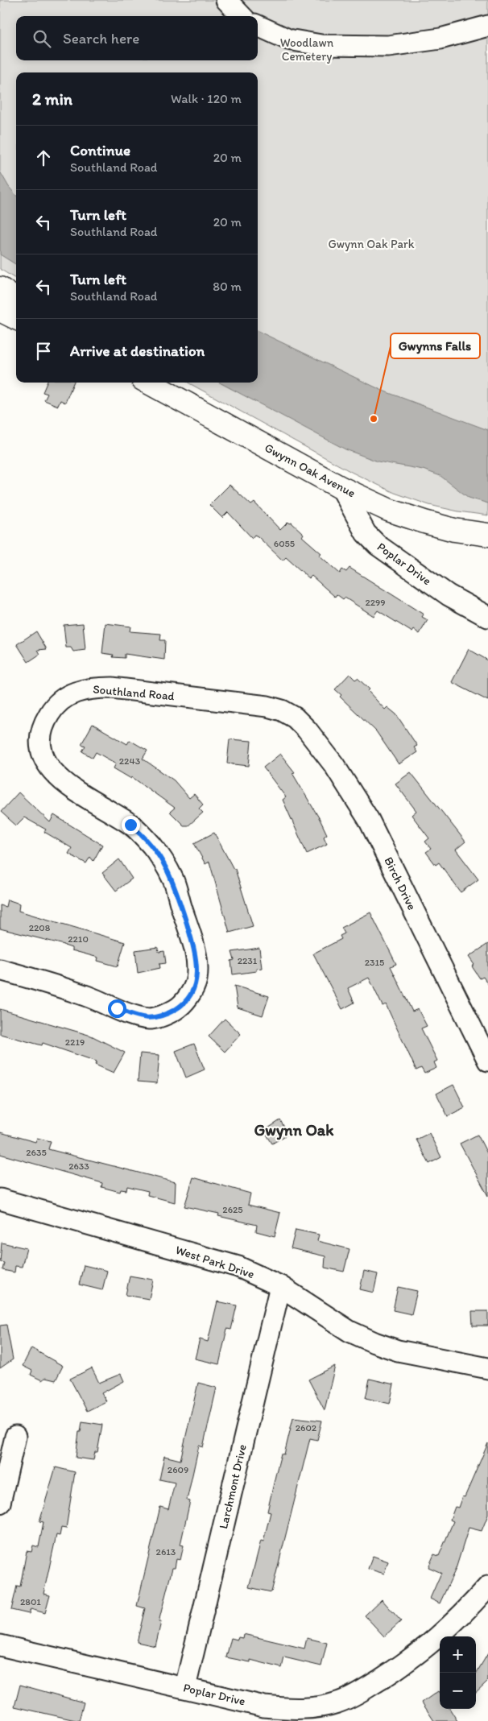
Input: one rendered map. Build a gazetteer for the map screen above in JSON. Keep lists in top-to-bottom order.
{
  "streets": {
    "main road": ["Gwynn Oak Avenue"],
    "street": [
      "Poplar Drive",
      "Southland Road",
      "Birch Drive",
      "West Park Drive",
      "Larchmont Drive"
    ]
  },
  "crossings": [
    ["Gwynn Oak Avenue", "Poplar Drive"],
    ["Poplar Drive", "Larchmont Drive"],
    ["Southland Road", "Birch Drive"],
    ["West Park Drive", "Larchmont Drive"]
  ],
  "districts": ["Gwynn Oak"],
  "parks": ["Woodlawn Cemetery", "Gwynn Oak Park"],
  "places": ["Gwynns Falls"],
  "house_numbers": [
    "6055",
    "2299",
    "2243",
    "2208",
    "2210",
    "2231",
    "2315",
    "2219",
    "2635",
    "2633",
    "2625",
    "2602",
    "2609",
    "2613",
    "2801"
  ],
  "page": {
    "search": "Search here",
    "heading": ["2 min", "Walk · 120 m"],
    "list": [
      ["Continue", "Southland Road", "20 m"],
      ["Turn left", "Southland Road", "20 m"],
      ["Turn left", "Southland Road", "80 m"],
      "Arrive at destination"
    ],
    "map_buttons": ["+", "−"]
  }
}
